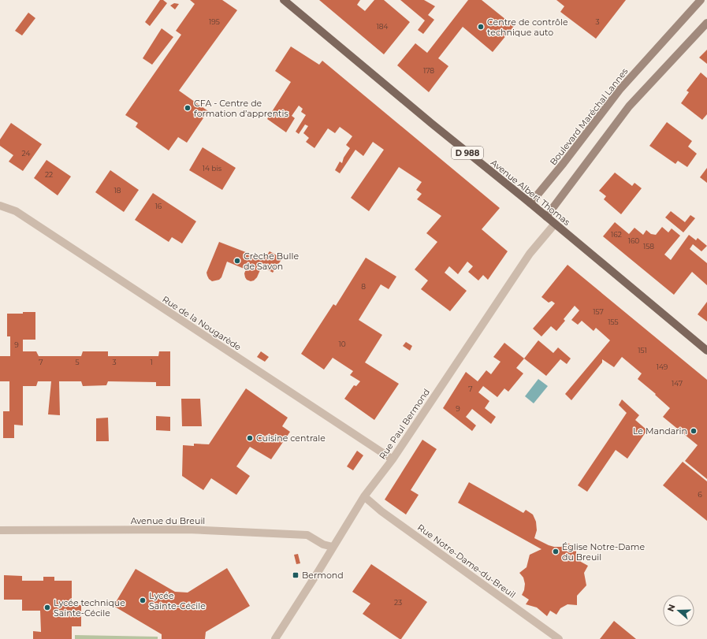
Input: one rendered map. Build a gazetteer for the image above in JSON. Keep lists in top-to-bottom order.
{
  "streets": {
    "main road": ["Boulevard Maréchal Lannes", "D 988", "Avenue Albert Thomas"],
    "street": [
      "Rue de la Nougarède",
      "Rue Paul Bermond",
      "Avenue du Breuil",
      "Rue Notre-Dame-du-Breuil"
    ]
  },
  "crossings": [
    ["Boulevard Maréchal Lannes", "Avenue Albert Thomas"],
    ["Avenue Albert Thomas", "Rue Paul Bermond"],
    ["Rue de la Nougarède", "Rue Paul Bermond"],
    ["Rue Paul Bermond", "Avenue du Breuil"],
    ["Rue Paul Bermond", "Rue Notre-Dame-du-Breuil"]
  ],
  "places": {
    "other": [
      "Centre de contrôle technique auto",
      "CFA - Centre de formation d’apprentis",
      "Crèche Bulle de Savon",
      "Le Mandarin",
      "Cuisine centrale",
      "Église Notre-Dame du Breuil",
      "Lycée Sainte-Cécile",
      "Lycée technique Sainte-Cécile"
    ],
    "transit": ["Bermond"]
  },
  "house_numbers": [
    "195",
    "3",
    "184",
    "178",
    "24",
    "14 bis",
    "22",
    "18",
    "16",
    "162",
    "160",
    "158",
    "8",
    "157",
    "155",
    "10",
    "9",
    "151",
    "7",
    "5",
    "3",
    "1",
    "149",
    "147",
    "7",
    "9",
    "6",
    "23"
  ],
  "north": "left"
}
